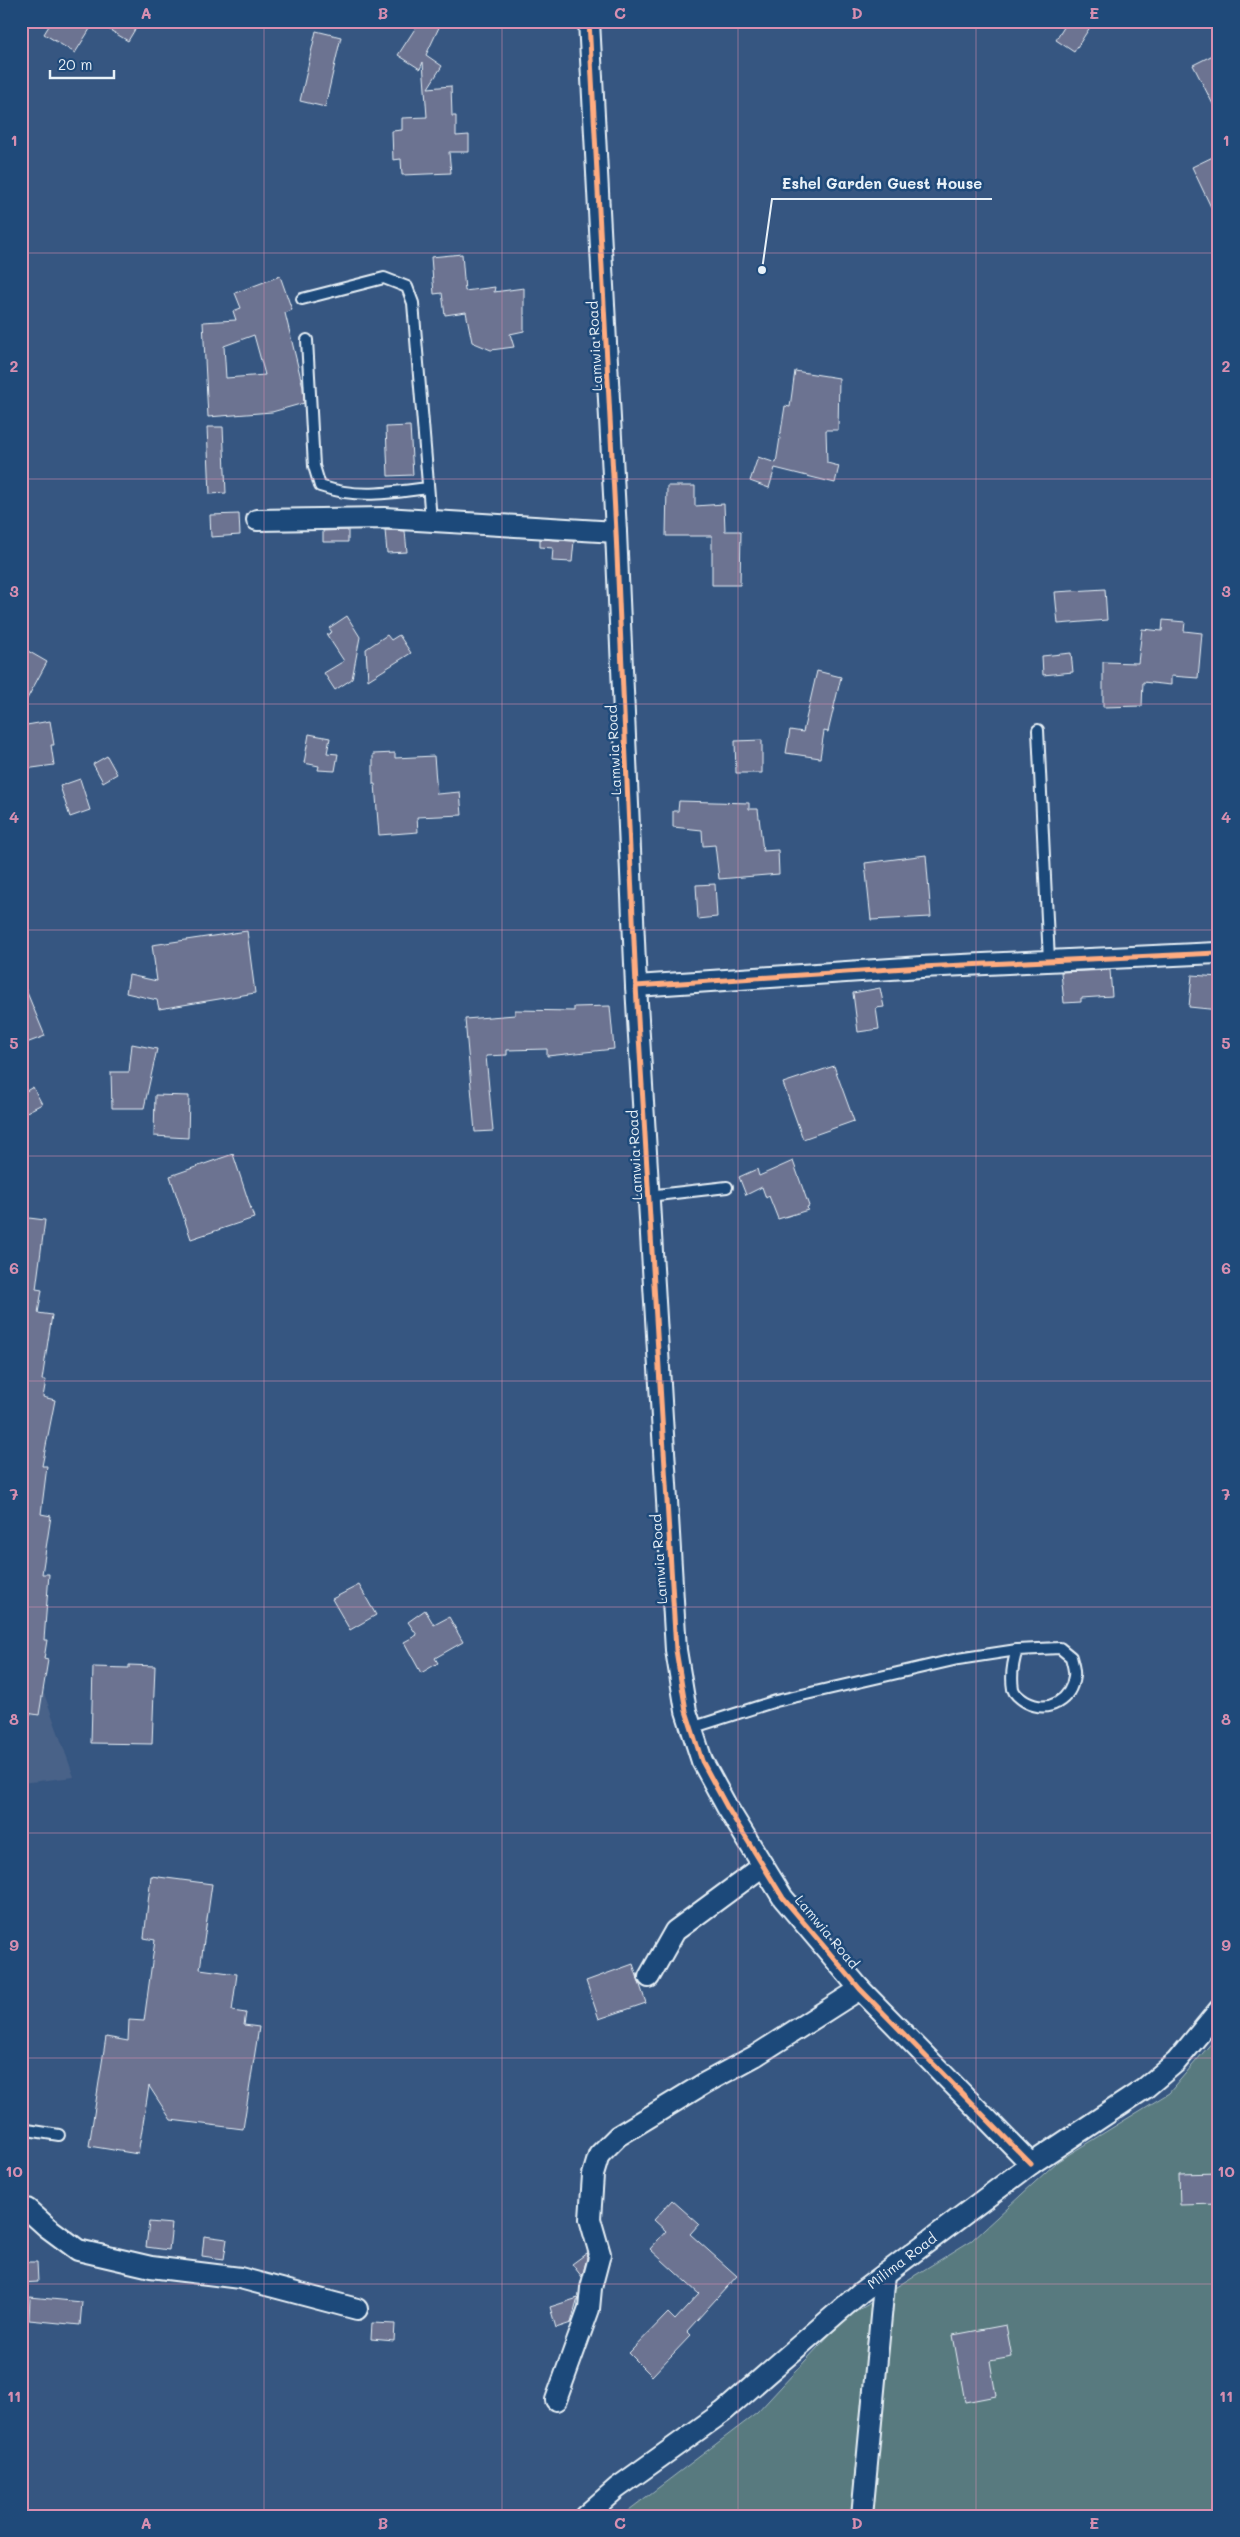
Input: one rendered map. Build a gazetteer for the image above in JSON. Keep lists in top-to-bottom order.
{
  "streets": {
    "street": ["Lamwia Road", "Milima Road"]
  },
  "crossings": [
    ["Lamwia Road", "Milima Road"]
  ],
  "places": ["Eshel Garden Guest House"],
  "scale_bar": "20 m",
  "grid": {
    "columns": [
      "A",
      "B",
      "C",
      "D",
      "E"
    ],
    "rows": [
      "1",
      "2",
      "3",
      "4",
      "5",
      "6",
      "7",
      "8",
      "9",
      "10",
      "11"
    ]
  }
}
